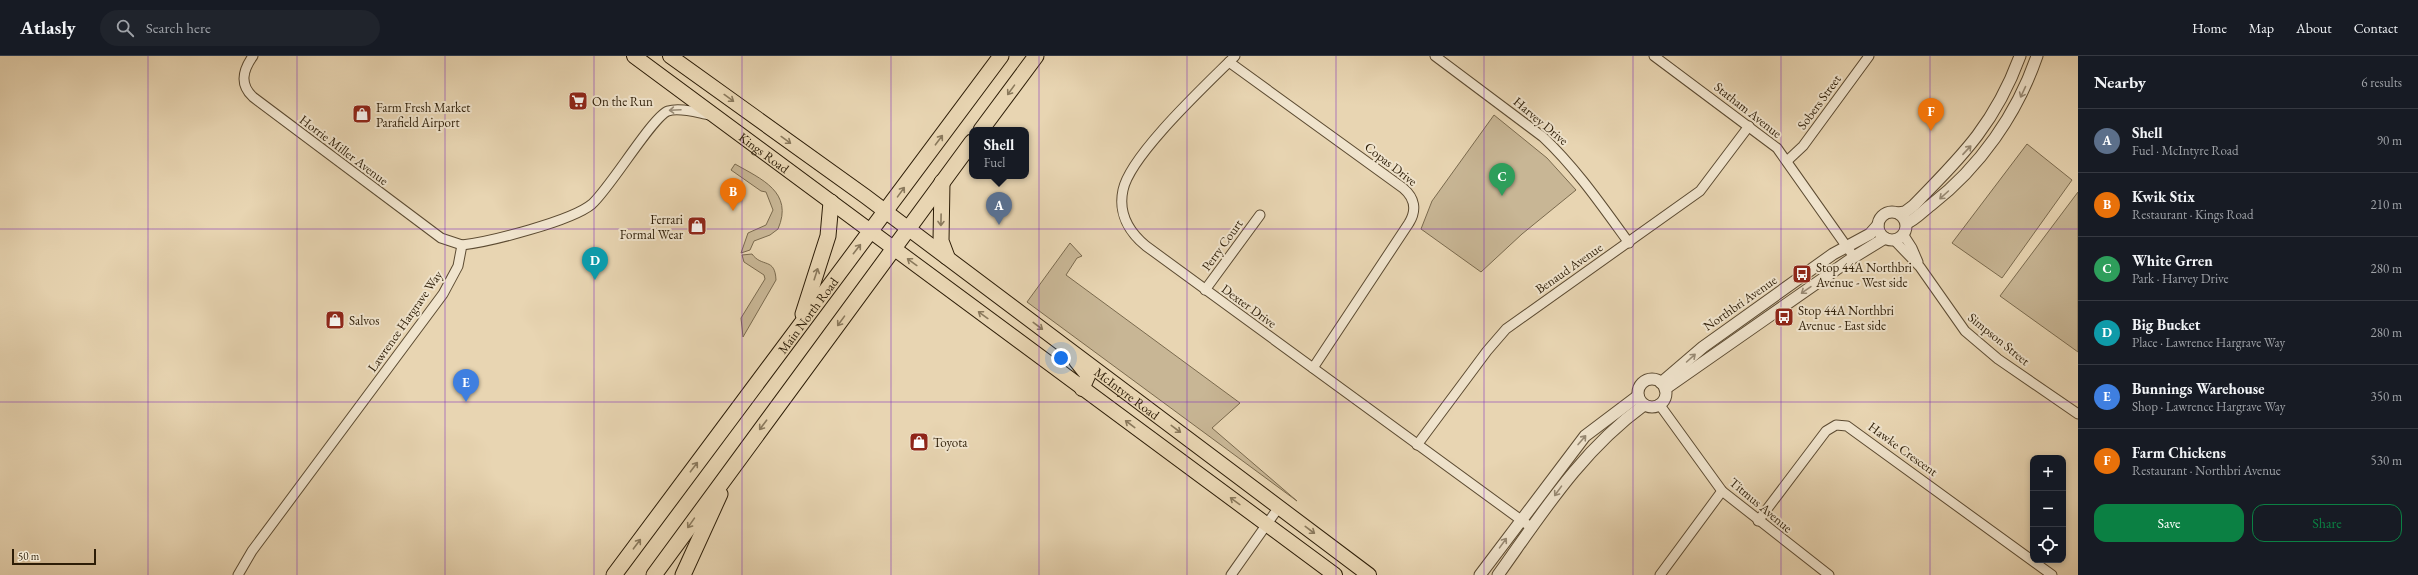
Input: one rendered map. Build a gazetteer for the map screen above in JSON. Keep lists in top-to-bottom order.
{
  "streets": {
    "highway": ["Main North Road"],
    "main road": ["Kings Road", "McIntyre Road"],
    "street": [
      "Sobers Street",
      "Statham Avenue",
      "Harvey Drive",
      "Horrie Miller Avenue",
      "Copas Drive",
      "Perry Court",
      "Benaud Avenue",
      "Northbri Avenue",
      "Dexter Drive",
      "Lawrence Hargrave Way",
      "Simpson Street",
      "Hawke Crescent",
      "Titmus Avenue"
    ]
  },
  "crossings": [
    ["Sobers Street", "Statham Avenue"],
    ["Statham Avenue", "Benaud Avenue"],
    ["Statham Avenue", "Northbri Avenue"],
    ["Harvey Drive", "Benaud Avenue"],
    ["Horrie Miller Avenue", "Lawrence Hargrave Way"],
    ["Kings Road", "Main North Road"],
    ["Kings Road", "McIntyre Road"],
    ["Copas Drive", "Dexter Drive"],
    ["Perry Court", "Dexter Drive"],
    ["Benaud Avenue", "Dexter Drive"],
    ["Northbri Avenue", "Simpson Street"],
    ["Northbri Avenue", "Titmus Avenue"],
    ["Main North Road", "McIntyre Road"],
    ["Hawke Crescent", "Titmus Avenue"]
  ],
  "places": {
    "supermarket": ["On the Run"],
    "shop": [
      "Farm Fresh Market Parafield Airport",
      "Ferrari Formal Wear",
      "Salvos",
      "Toyota"
    ],
    "bus stop": ["Stop 44A Northbri Avenue - West side", "Stop 44A Northbri Avenue - East side"]
  },
  "scale_bar": "50 m",
  "page": {
    "header": "Atlasly",
    "search": "Search here",
    "nav": [
      "Home",
      "Map",
      "About",
      "Contact"
    ],
    "heading": ["Nearby", "6 results"],
    "pins": [
      "F",
      "C",
      "B",
      "A",
      "D",
      "E"
    ],
    "list": [
      {
        "mark": "A",
        "name": "Shell",
        "note": "Fuel · McIntyre Road",
        "value": "90 m"
      },
      {
        "mark": "B",
        "name": "Kwik Stix",
        "note": "Restaurant · Kings Road",
        "value": "210 m"
      },
      {
        "mark": "C",
        "name": "White Grren",
        "note": "Park · Harvey Drive",
        "value": "280 m"
      },
      {
        "mark": "D",
        "name": "Big Bucket",
        "note": "Place · Lawrence Hargrave Way",
        "value": "280 m"
      },
      {
        "mark": "E",
        "name": "Bunnings Warehouse",
        "note": "Shop · Lawrence Hargrave Way",
        "value": "350 m"
      },
      {
        "mark": "F",
        "name": "Farm Chickens",
        "note": "Restaurant · Northbri Avenue",
        "value": "530 m"
      }
    ],
    "popup": ["Shell", "Fuel"],
    "map_buttons": ["+", "−"],
    "buttons": ["Save", "Share"],
    "scale": "50 m"
  }
}
